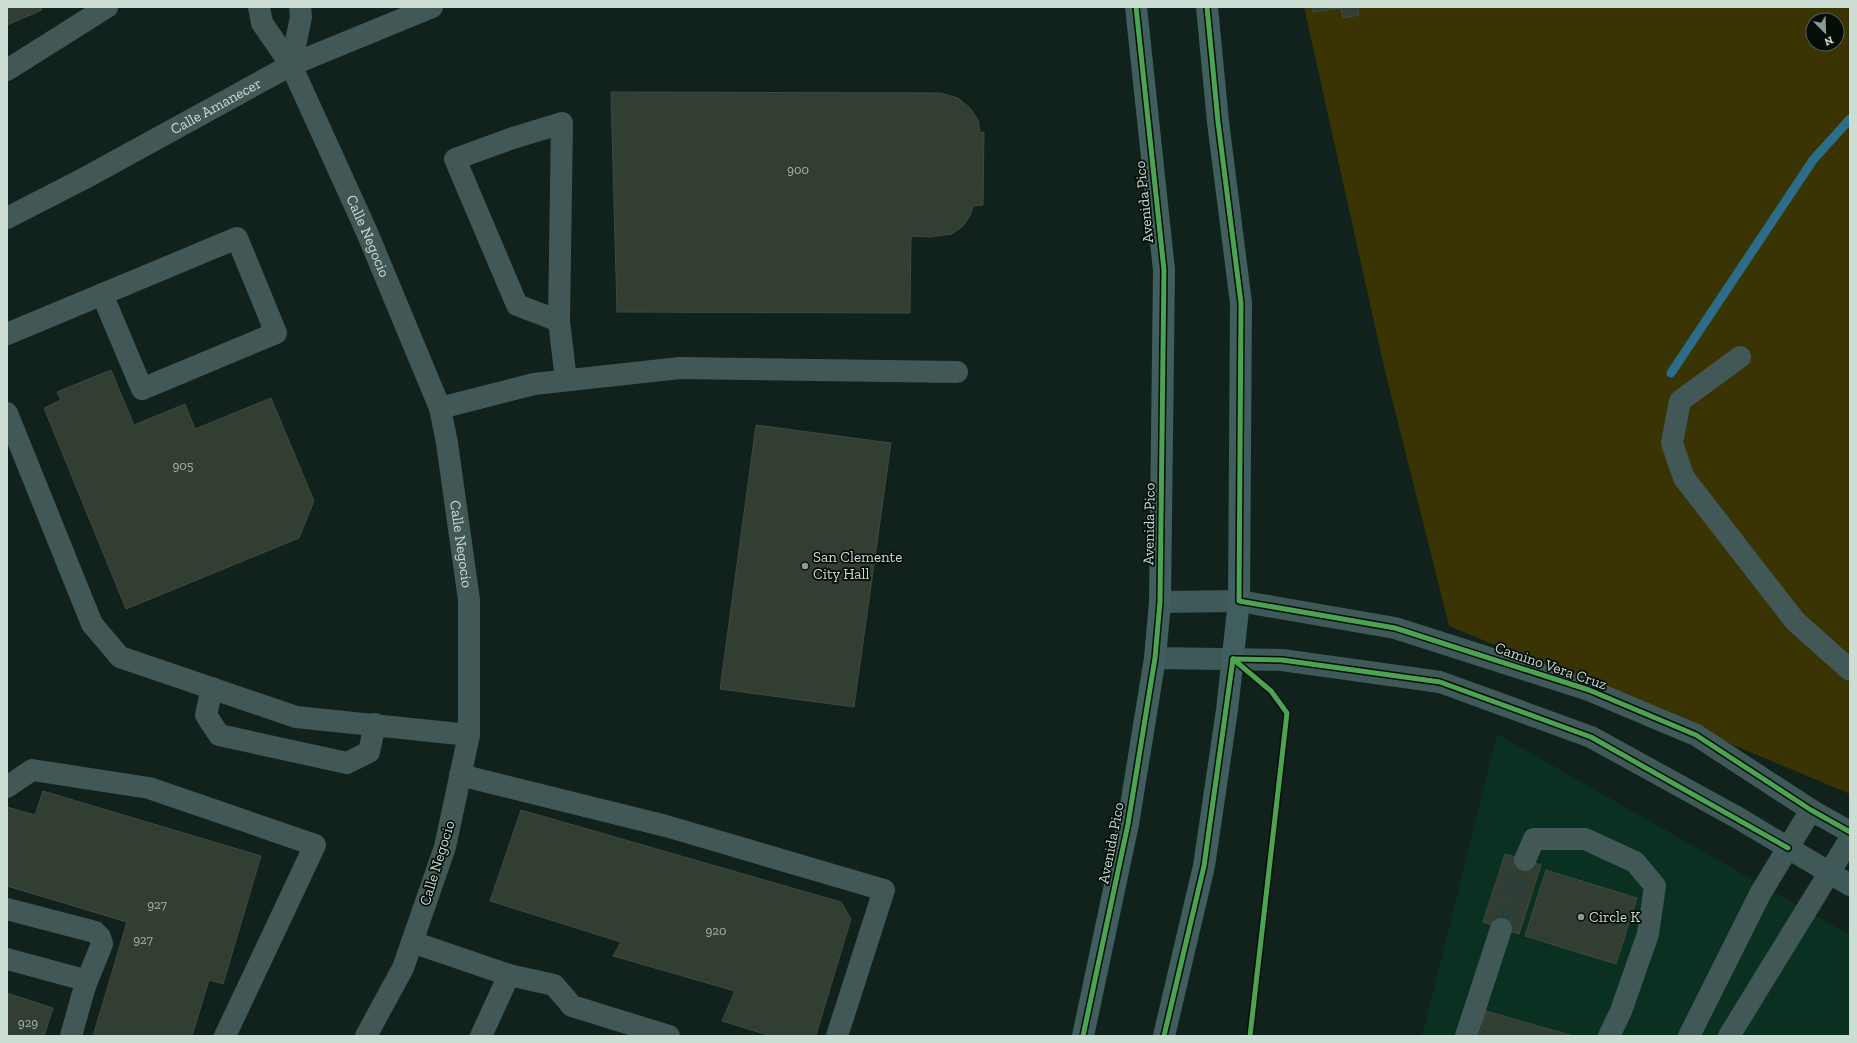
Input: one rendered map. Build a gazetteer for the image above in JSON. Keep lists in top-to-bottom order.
{
  "streets": {
    "highway": ["Avenida Pico"],
    "main road": ["Camino Vera Cruz"],
    "street": ["Calle Amanecer", "Calle Negocio"]
  },
  "crossings": [
    ["Calle Amanecer", "Calle Negocio"],
    ["Avenida Pico", "Camino Vera Cruz"]
  ],
  "places": ["San Clemente City Hall", "Circle K"],
  "house_numbers": [
    "900",
    "905",
    "927",
    "920",
    "927",
    "929"
  ],
  "north": "bottom right"
}
